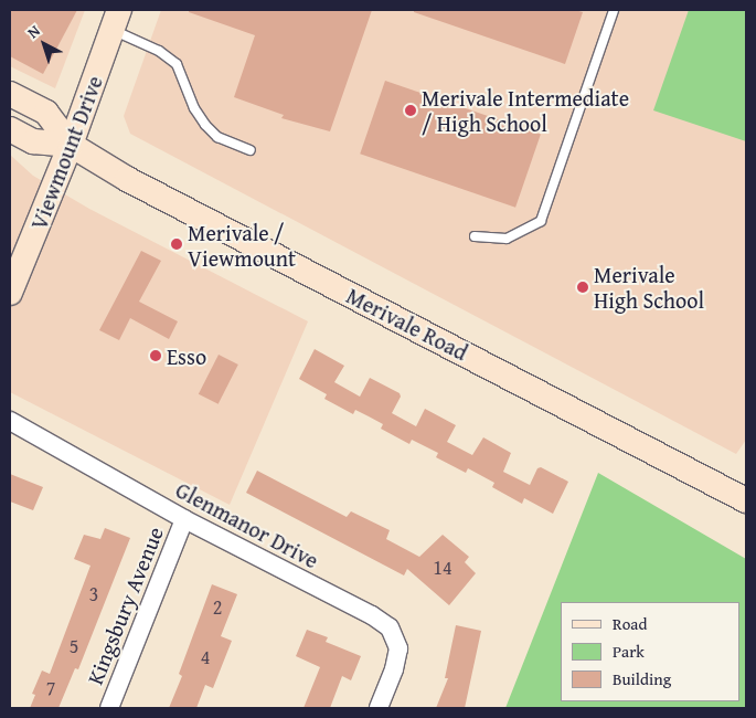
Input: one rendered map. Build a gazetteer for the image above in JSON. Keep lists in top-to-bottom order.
{
  "streets": {
    "main road": ["Viewmount Drive", "Merivale Road"],
    "street": ["Glenmanor Drive", "Kingsbury Avenue"]
  },
  "crossings": [
    ["Viewmount Drive", "Merivale Road"],
    ["Glenmanor Drive", "Kingsbury Avenue"]
  ],
  "places": [
    "Merivale Intermediate / High School",
    "Merivale / Viewmount",
    "Merivale High School",
    "Esso"
  ],
  "house_numbers": [
    "14",
    "3",
    "2",
    "5",
    "4",
    "7"
  ],
  "legend": ["Road", "Park", "Building"],
  "north": "top left"
}
